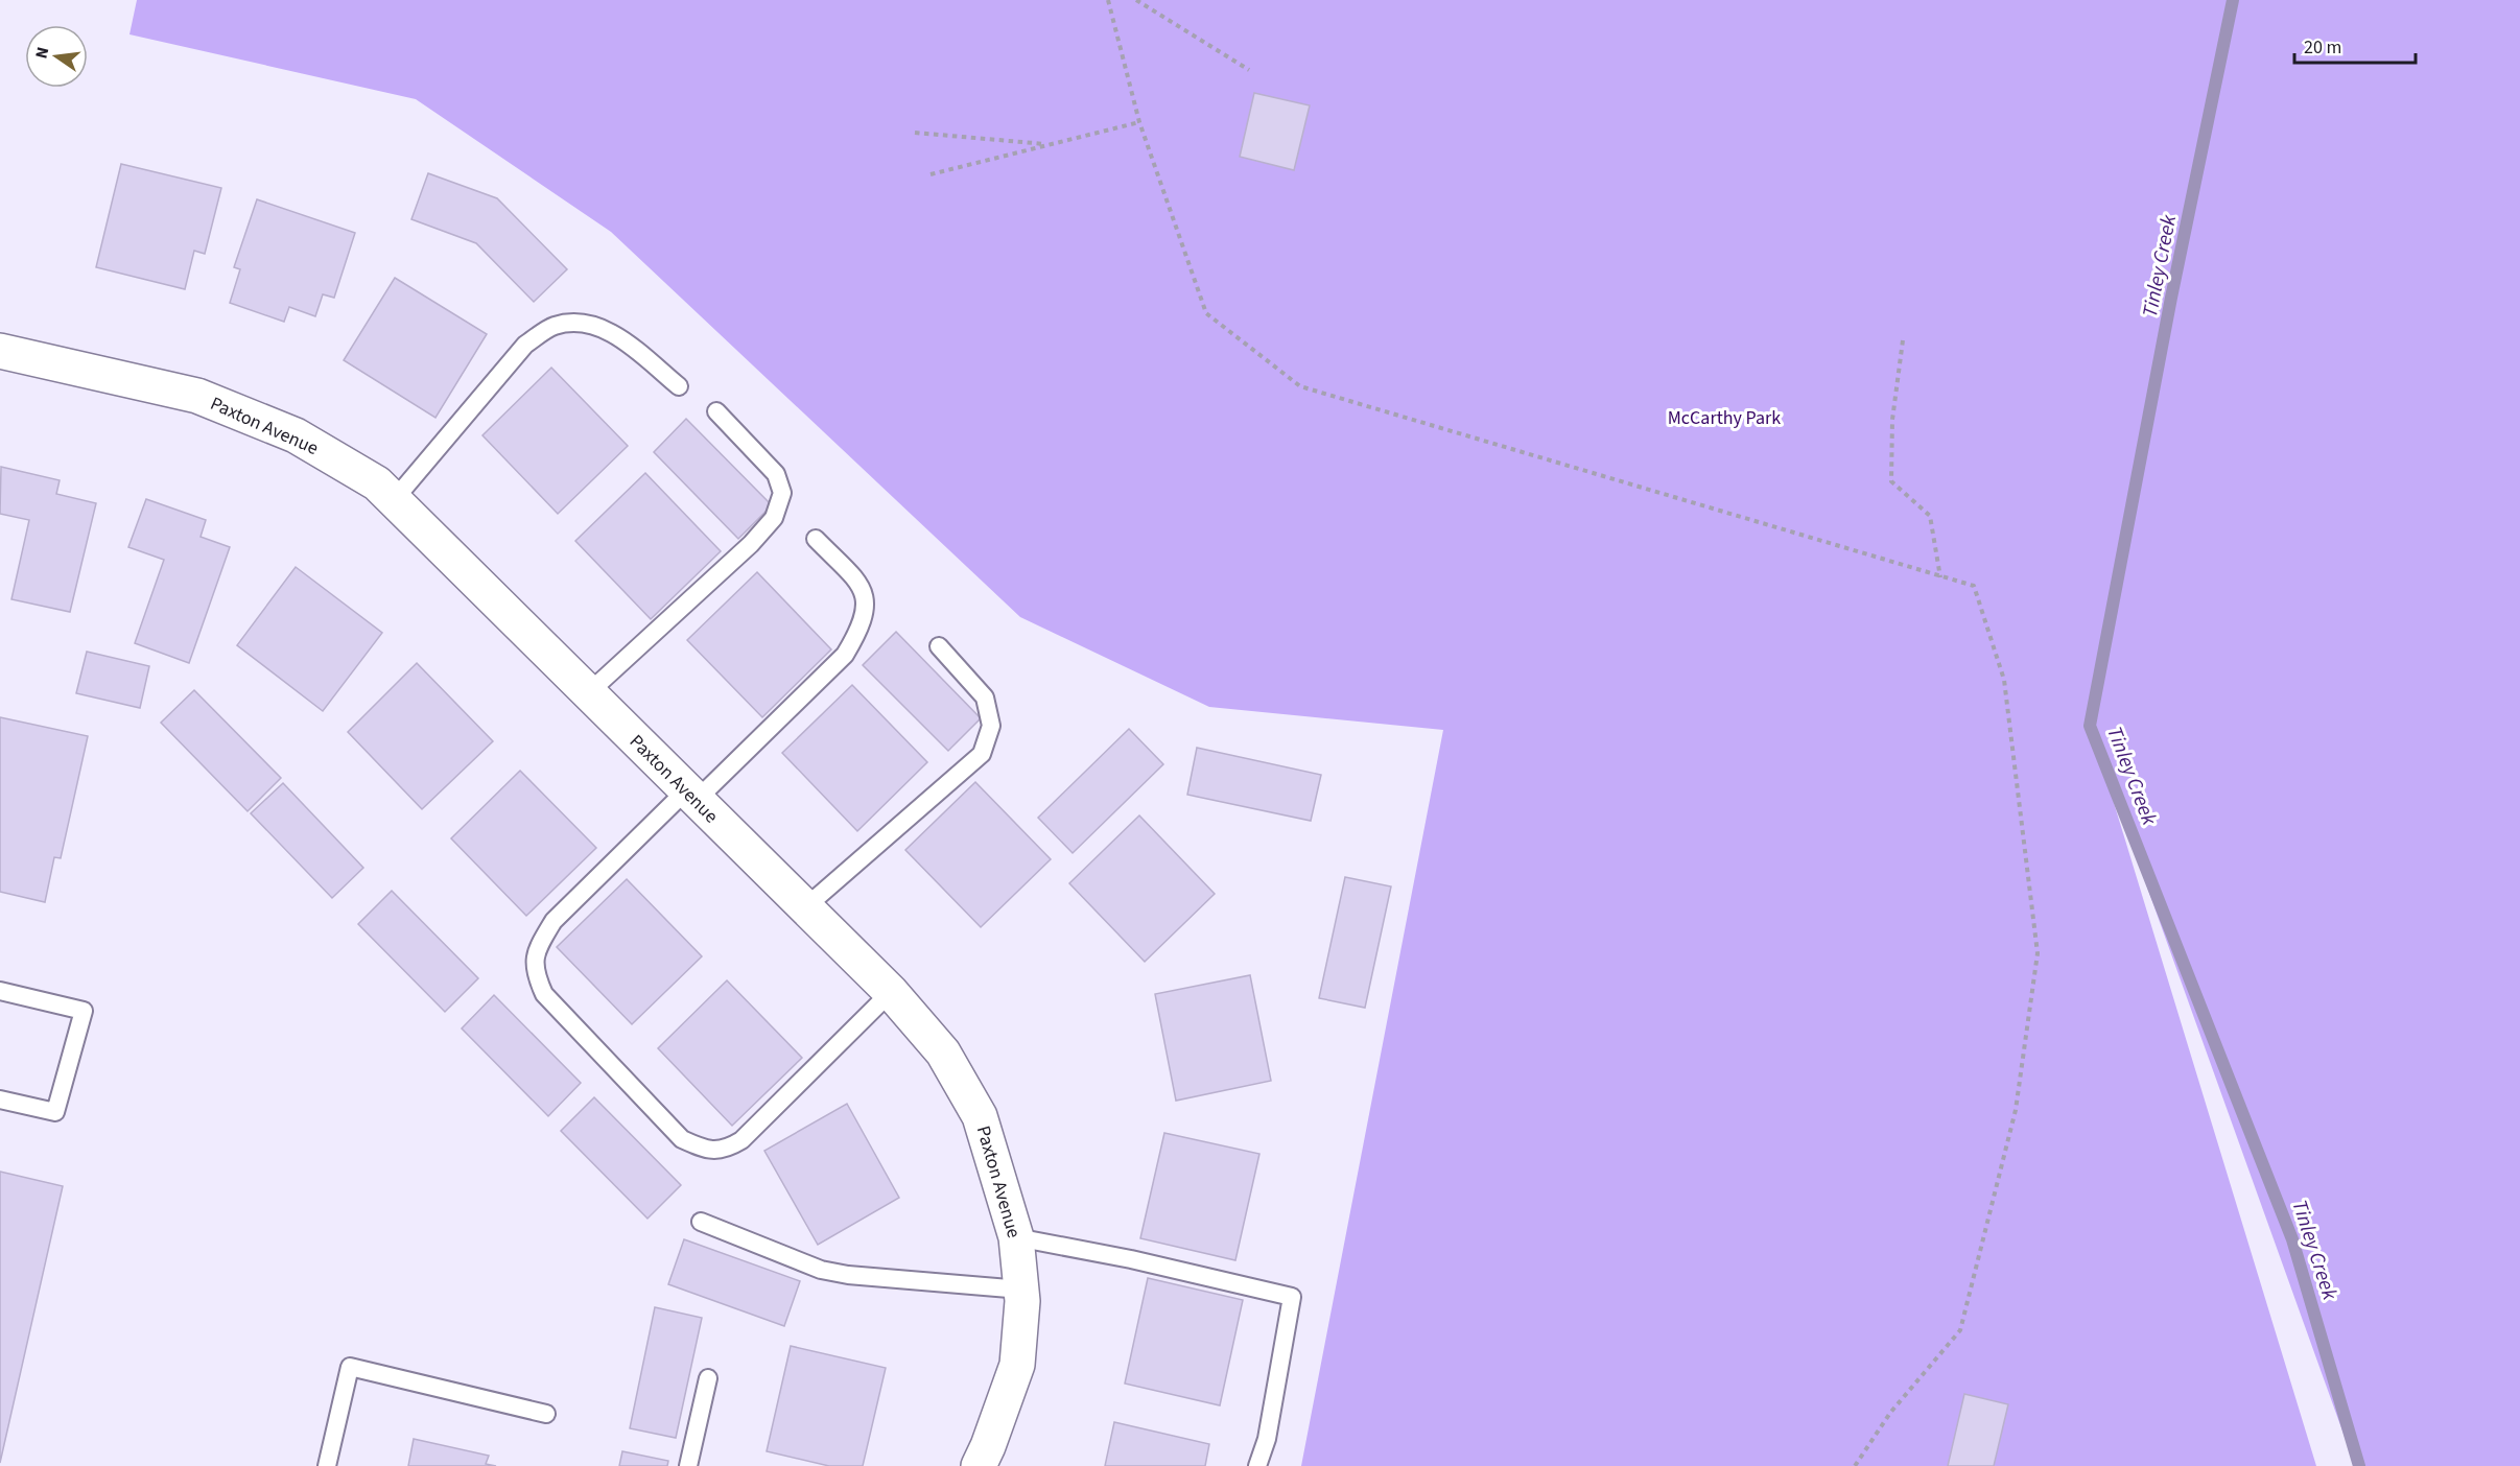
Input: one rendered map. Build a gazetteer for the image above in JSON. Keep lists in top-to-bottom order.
{
  "streets": {
    "street": ["Paxton Avenue"]
  },
  "water": ["Tinley Creek"],
  "parks": ["McCarthy Park"],
  "scale_bar": "20 m",
  "north": "left"
}
